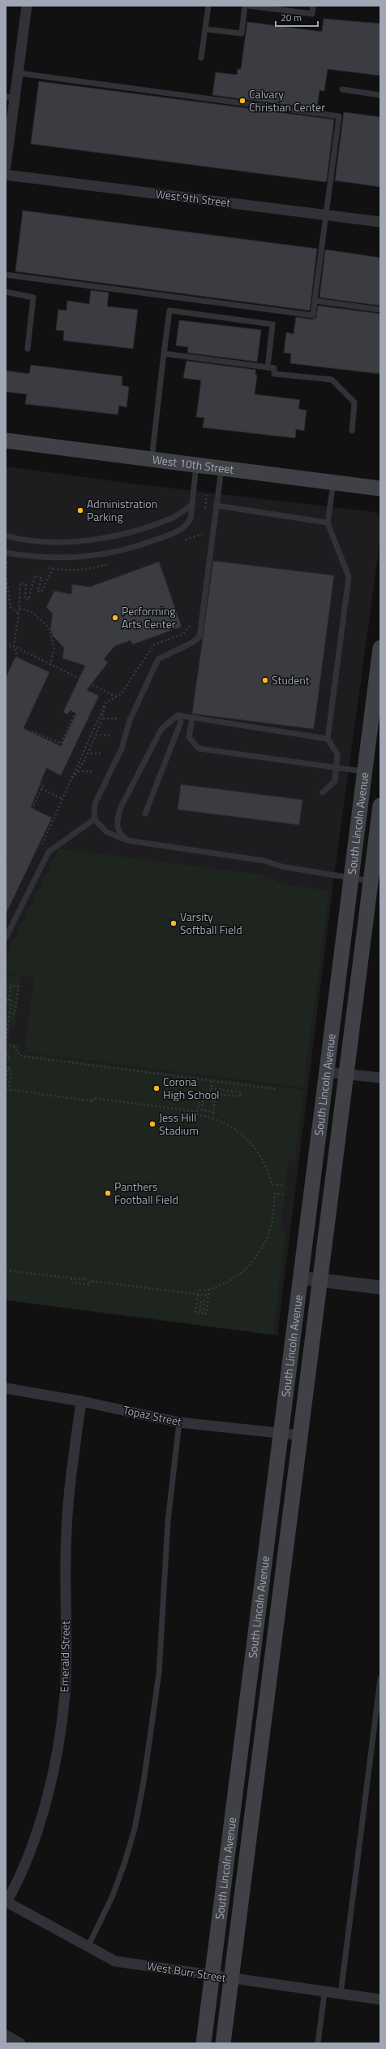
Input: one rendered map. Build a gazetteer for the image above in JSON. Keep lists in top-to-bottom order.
{
  "streets": {
    "main road": ["West 10th Street", "South Lincoln Avenue"],
    "street": [
      "West 9th Street",
      "Topaz Street",
      "Emerald Street",
      "West Burr Street"
    ]
  },
  "crossings": [
    ["South Lincoln Avenue", "Topaz Street"],
    ["South Lincoln Avenue", "West Burr Street"],
    ["Topaz Street", "Emerald Street"],
    ["Emerald Street", "West Burr Street"]
  ],
  "places": [
    "Calvary Christian Center",
    "Administration Parking",
    "Performing Arts Center",
    "Student",
    "Varsity Softball Field",
    "Corona High School",
    "Jess Hill Stadium",
    "Panthers Football Field"
  ],
  "scale_bar": "20 m"
}
